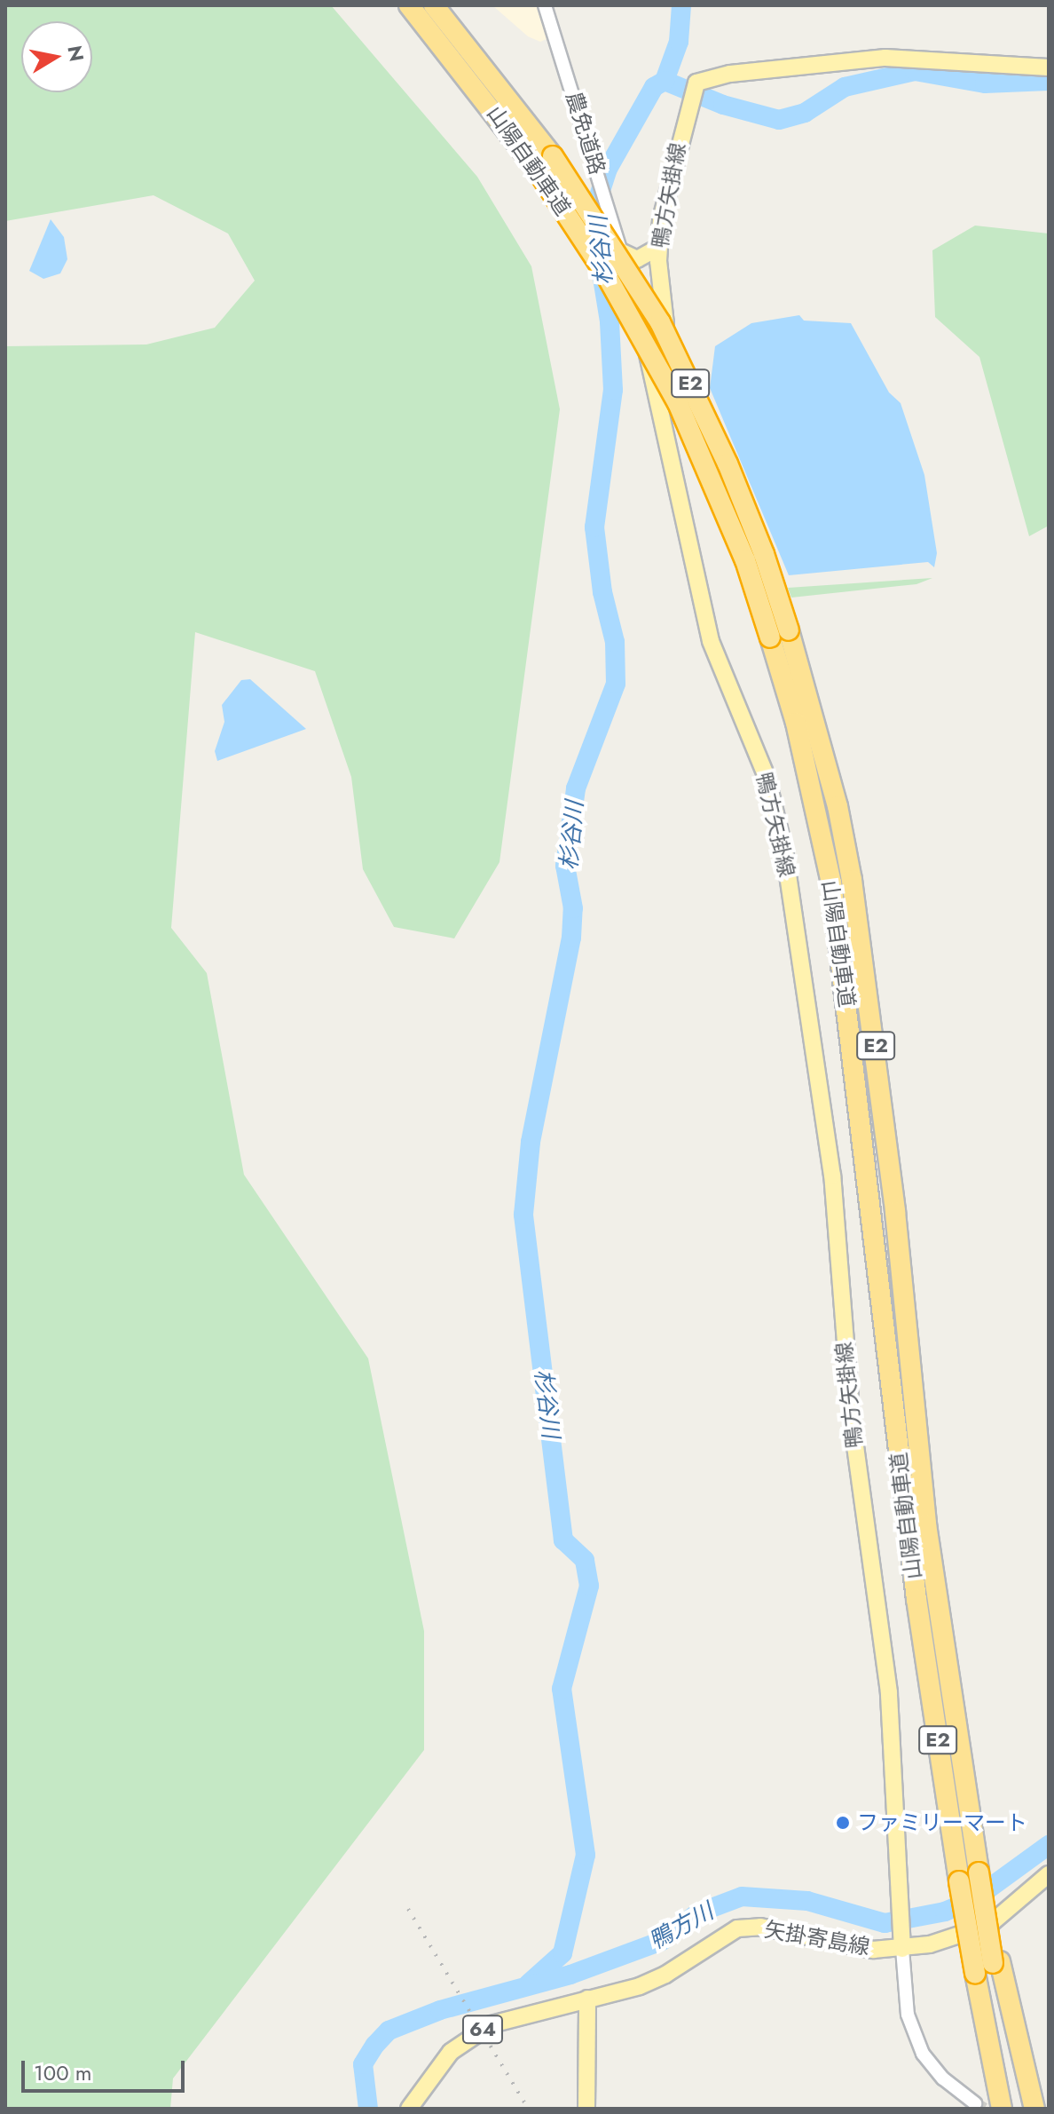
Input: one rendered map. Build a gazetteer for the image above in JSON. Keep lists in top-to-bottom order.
{
  "streets": {
    "highway": ["山陽自動車道", "E2"],
    "main road": ["鴨方矢掛線", "矢掛寄島線", "64"],
    "street": ["農免道路"]
  },
  "crossings": [
    ["農免道路", "鴨方矢掛線"],
    ["鴨方矢掛線", "矢掛寄島線"]
  ],
  "water": ["杉谷川", "鴨方川"],
  "places": ["ファミリーマート"],
  "scale_bar": "100 m",
  "north": "right"
}
